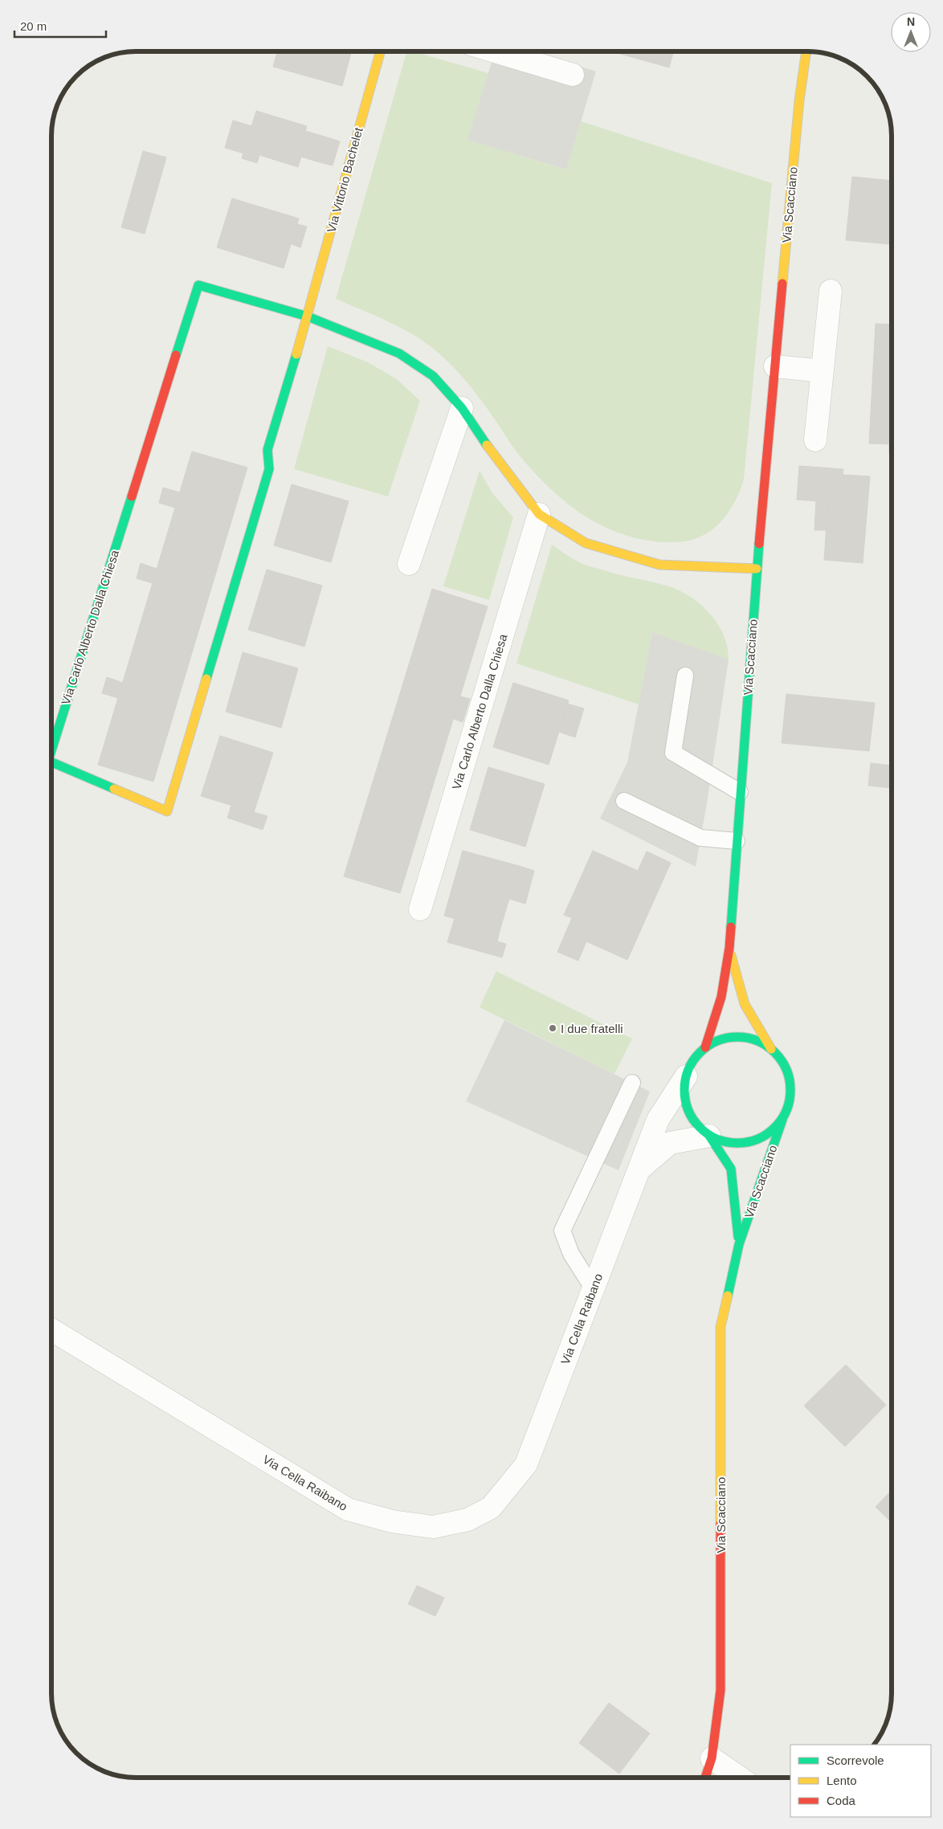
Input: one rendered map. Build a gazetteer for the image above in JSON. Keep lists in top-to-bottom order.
{
  "streets": {
    "street": [
      "Via Vittorio Bachelet",
      "Via Scacciano",
      "Via Carlo Alberto Dalla Chiesa",
      "Via Cella Raibano"
    ]
  },
  "crossings": [
    ["Via Vittorio Bachelet", "Via Carlo Alberto Dalla Chiesa"],
    ["Via Scacciano", "Via Carlo Alberto Dalla Chiesa"],
    ["Via Scacciano", "Via Cella Raibano"]
  ],
  "places": ["I due fratelli"],
  "legend": ["Scorrevole", "Lento", "Coda"],
  "scale_bar": "20 m",
  "north": "top"
}
